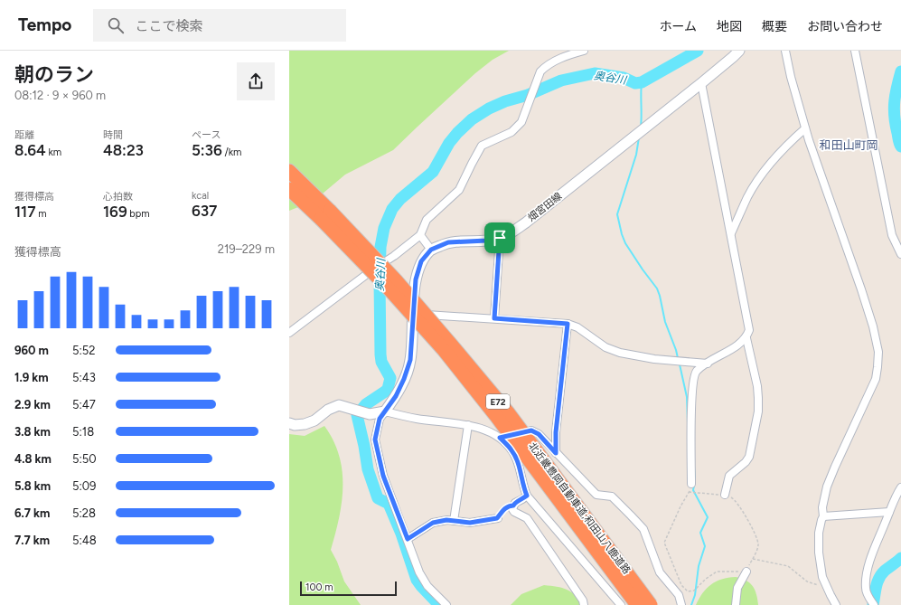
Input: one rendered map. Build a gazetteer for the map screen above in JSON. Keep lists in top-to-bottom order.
{
  "streets": {
    "highway": ["E72", "北近畿豊岡自動車道;和田山八鹿道路"],
    "main road": ["畑宮田線"]
  },
  "districts": ["和田山町岡"],
  "water": ["奥谷川"],
  "scale_bar": "100 m",
  "page": {
    "header": "Tempo",
    "search": "ここで検索",
    "nav": [
      "ホーム",
      "地図",
      "概要",
      "お問い合わせ"
    ],
    "heading": ["朝のラン", "08:12 · 9 × 960 m"],
    "stats": [
      ["距離", "8.64 km"],
      ["時間", "48:23"],
      ["ペース", "5:36 /km"],
      ["獲得標高", "117 m"],
      ["心拍数", "169 bpm"],
      ["kcal", "637"]
    ],
    "chart": ["獲得標高", "219–229 m"],
    "list": [
      {
        "name": "960 m",
        "note": "5:52"
      },
      {
        "name": "1.9 km",
        "note": "5:43"
      },
      {
        "name": "2.9 km",
        "note": "5:47"
      },
      {
        "name": "3.8 km",
        "note": "5:18"
      },
      {
        "name": "4.8 km",
        "note": "5:50"
      },
      {
        "name": "5.8 km",
        "note": "5:09"
      },
      {
        "name": "6.7 km",
        "note": "5:28"
      },
      {
        "name": "7.7 km",
        "note": "5:48"
      }
    ],
    "scale": "100 m"
  }
}
